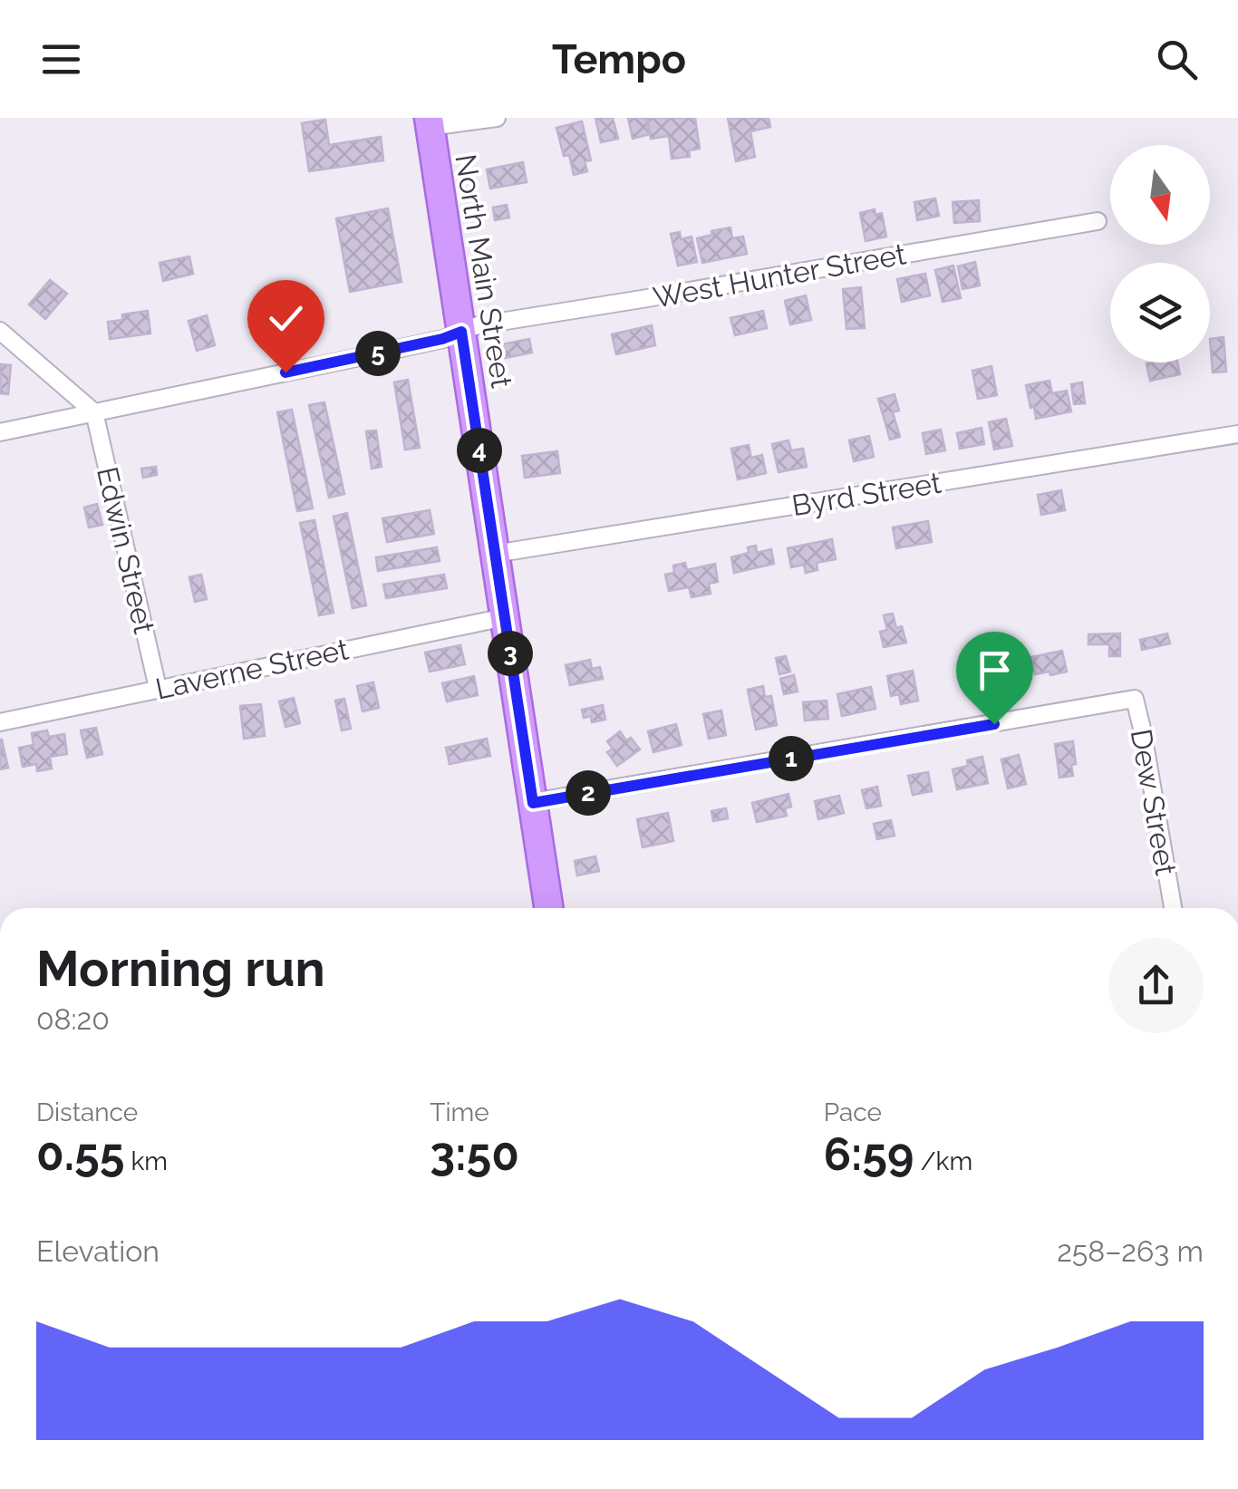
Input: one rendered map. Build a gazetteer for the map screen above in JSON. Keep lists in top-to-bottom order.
{
  "streets": {
    "main road": ["North Main Street"],
    "street": [
      "West Hunter Street",
      "Byrd Street",
      "Edwin Street",
      "Laverne Street",
      "Dew Street"
    ]
  },
  "crossings": [
    ["North Main Street", "West Hunter Street"],
    ["North Main Street", "Byrd Street"],
    ["North Main Street", "Laverne Street"],
    ["North Main Street", "Dew Street"],
    ["West Hunter Street", "Edwin Street"],
    ["Edwin Street", "Laverne Street"]
  ],
  "north": "bottom",
  "page": {
    "header": "Tempo",
    "pins": [
      "5",
      "4",
      "3",
      "1",
      "2"
    ],
    "heading": ["Morning run", "08:20"],
    "stats": [
      ["Distance", "0.55 km"],
      ["Time", "3:50"],
      ["Pace", "6:59 /km"]
    ],
    "chart": ["Elevation", "258–263 m"]
  }
}
